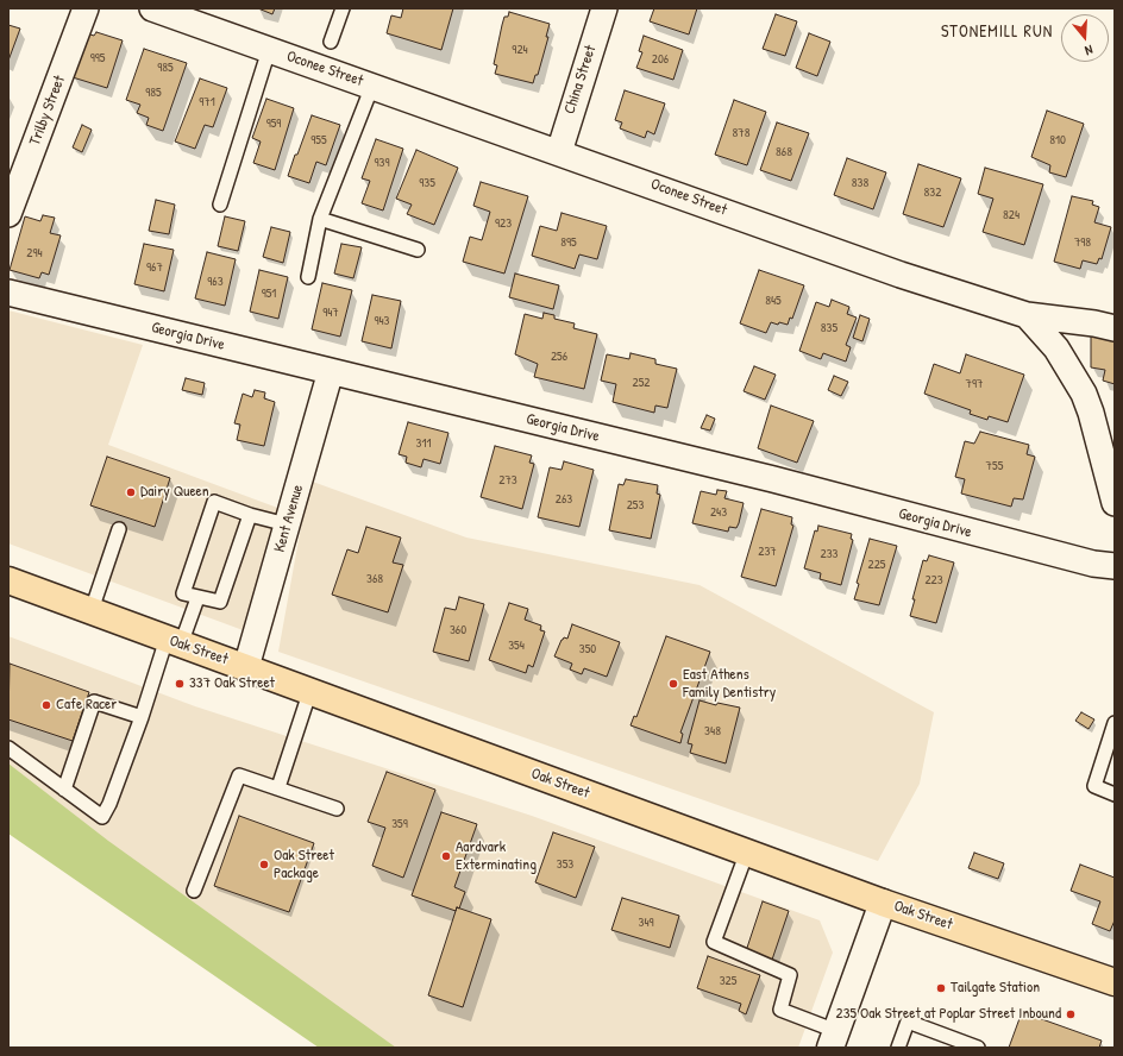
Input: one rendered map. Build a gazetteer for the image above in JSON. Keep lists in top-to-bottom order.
{
  "streets": {
    "main road": ["Oak Street"],
    "street": [
      "Oconee Street",
      "China Street",
      "Trilby Street",
      "Georgia Drive",
      "Kent Avenue"
    ]
  },
  "crossings": [
    ["Oconee Street", "China Street"],
    ["Georgia Drive", "Kent Avenue"],
    ["Kent Avenue", "Oak Street"]
  ],
  "districts": ["STONEMILL RUN"],
  "places": [
    "Dairy Queen",
    "337 Oak Street",
    "East Athens Family Dentistry",
    "Cafe Racer",
    "Aardvark Exterminating",
    "Oak Street Package",
    "Tailgate Station",
    "235 Oak Street at Poplar Street Inbound"
  ],
  "house_numbers": [
    "924",
    "995",
    "206",
    "985",
    "985",
    "971",
    "959",
    "878",
    "955",
    "810",
    "868",
    "939",
    "935",
    "838",
    "832",
    "824",
    "923",
    "895",
    "798",
    "294",
    "967",
    "963",
    "951",
    "845",
    "947",
    "943",
    "835",
    "256",
    "252",
    "797",
    "311",
    "755",
    "273",
    "263",
    "253",
    "243",
    "237",
    "233",
    "225",
    "368",
    "223",
    "360",
    "354",
    "350",
    "348",
    "359",
    "353",
    "349",
    "325"
  ],
  "north": "bottom"
}
